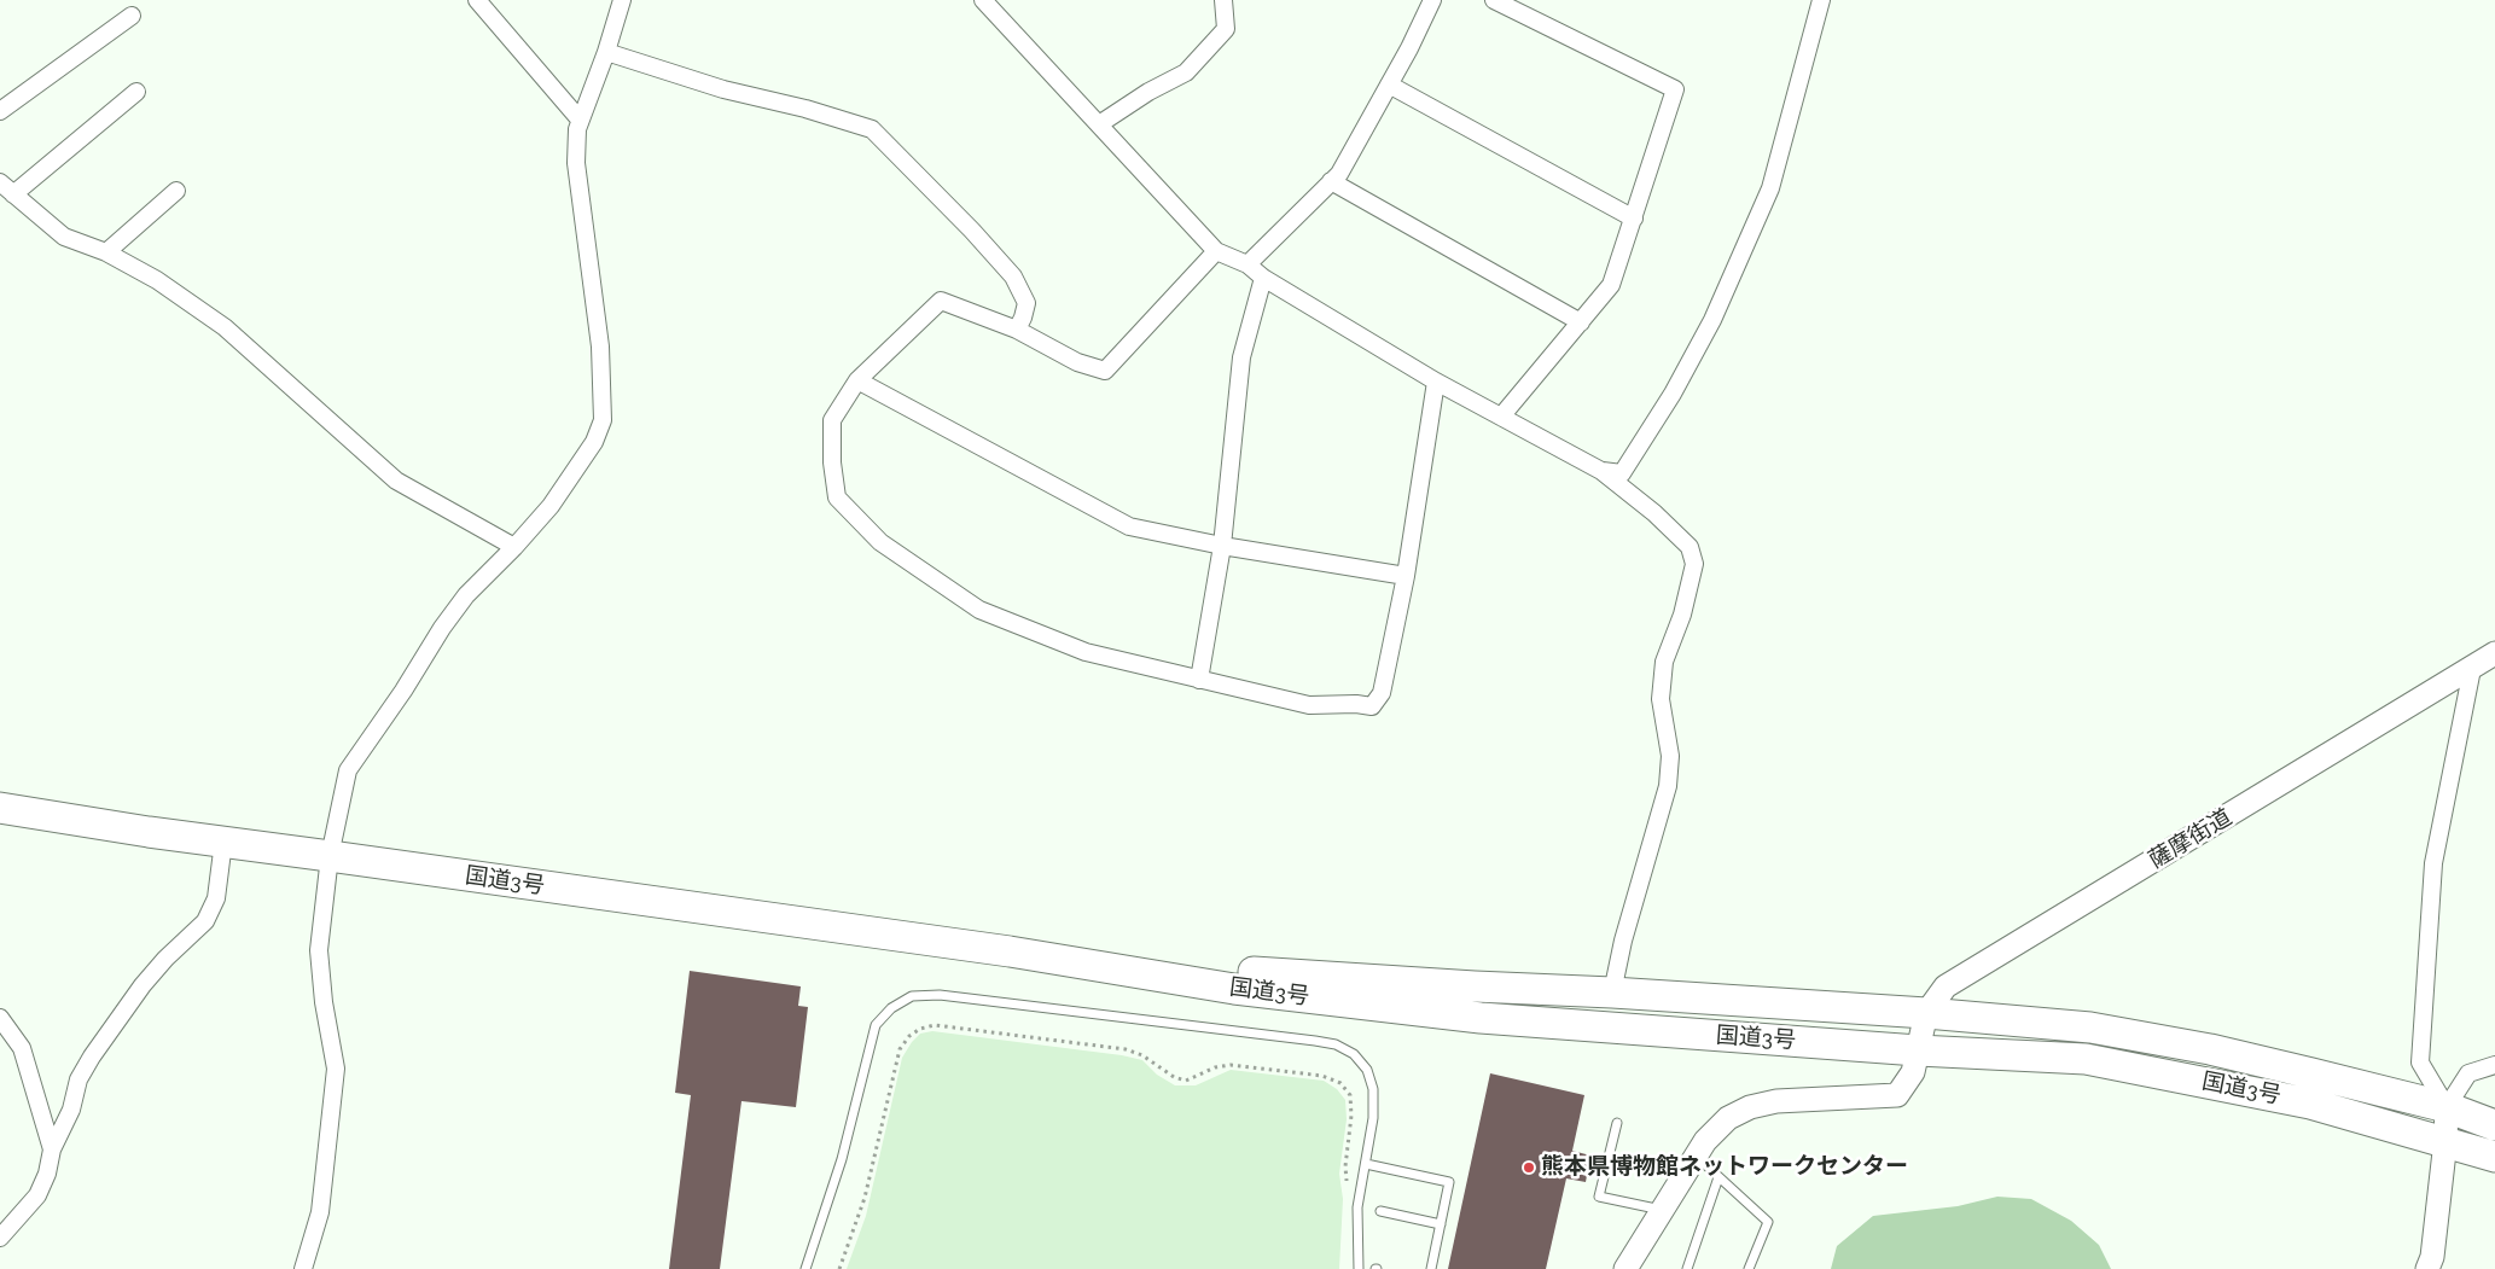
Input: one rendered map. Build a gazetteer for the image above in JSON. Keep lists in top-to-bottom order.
{
  "streets": {
    "highway": ["国道3号"],
    "street": ["薩摩街道"]
  },
  "crossings": [
    ["薩摩街道", "国道3号"]
  ],
  "places": ["熊本県博物館ネットワークセンター"]
}
